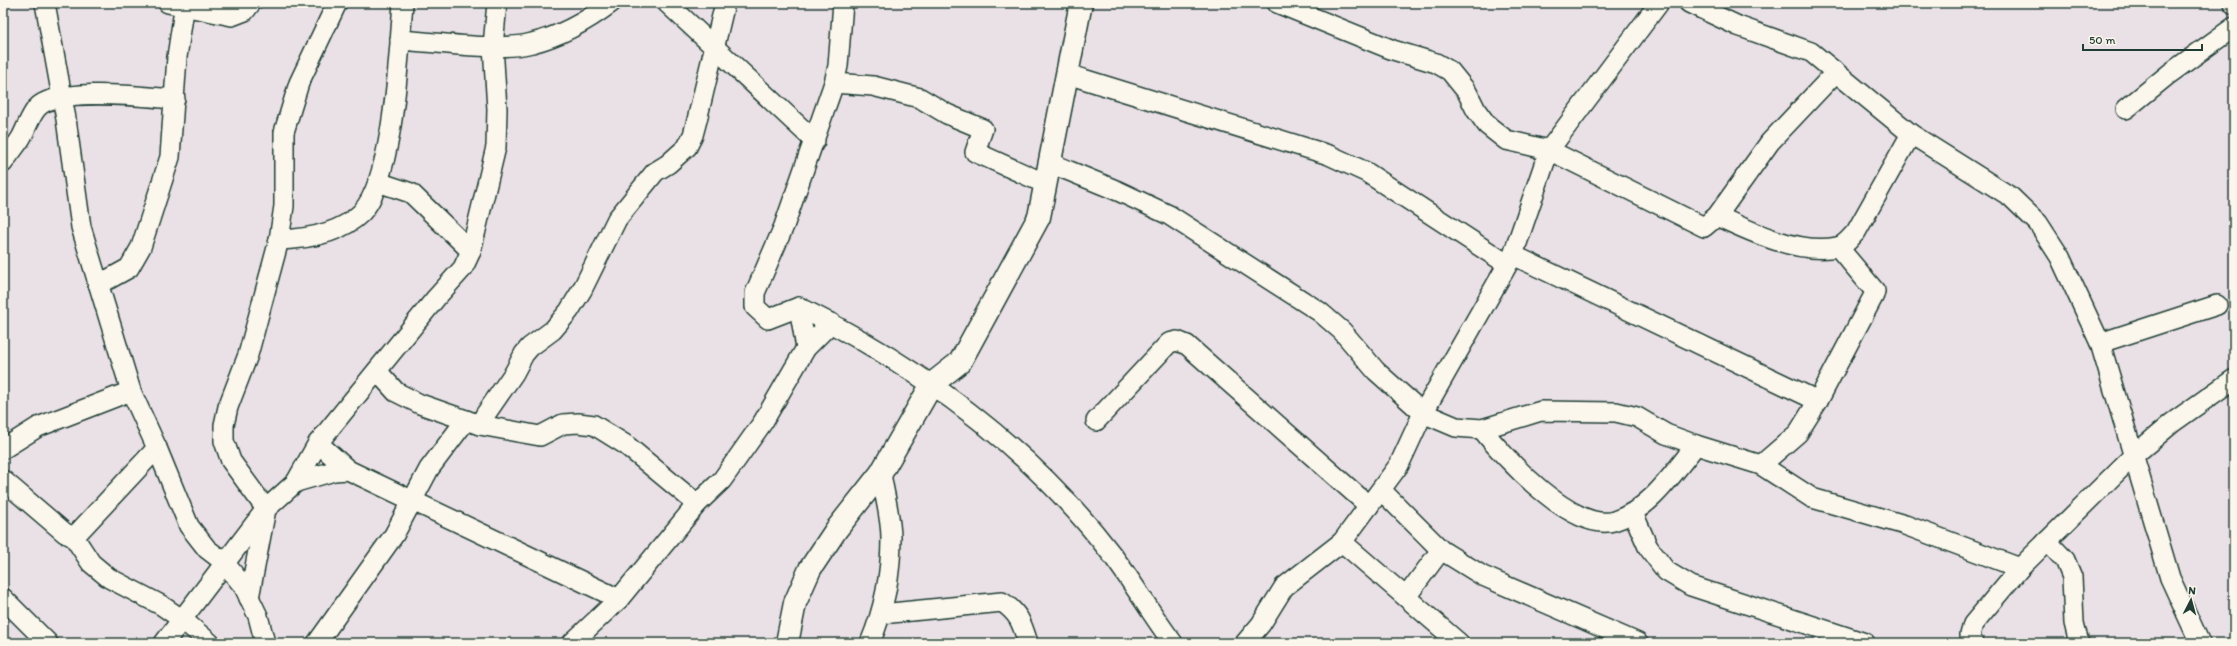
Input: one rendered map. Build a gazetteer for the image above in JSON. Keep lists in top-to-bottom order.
{
  "scale_bar": "50 m",
  "north": "top"
}
